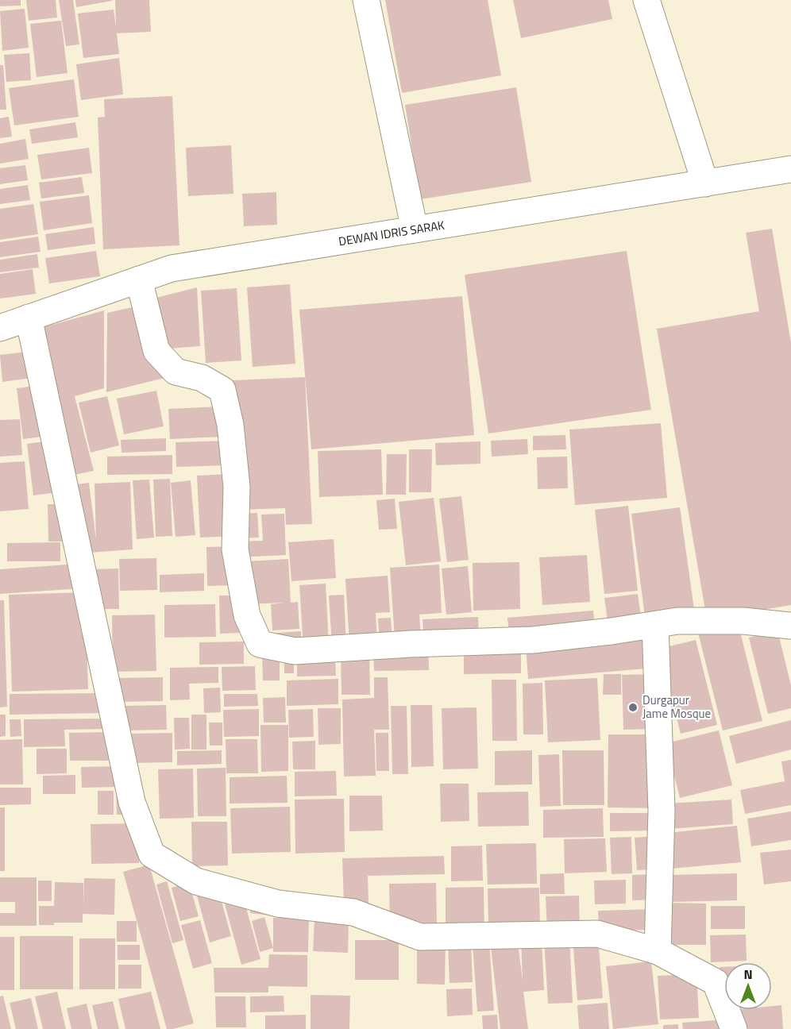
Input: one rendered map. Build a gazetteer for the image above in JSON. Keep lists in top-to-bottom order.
{
  "streets": {
    "street": ["DEWAN IDRIS SARAK"]
  },
  "places": ["Durgapur Jame Mosque"],
  "north": "top"
}
